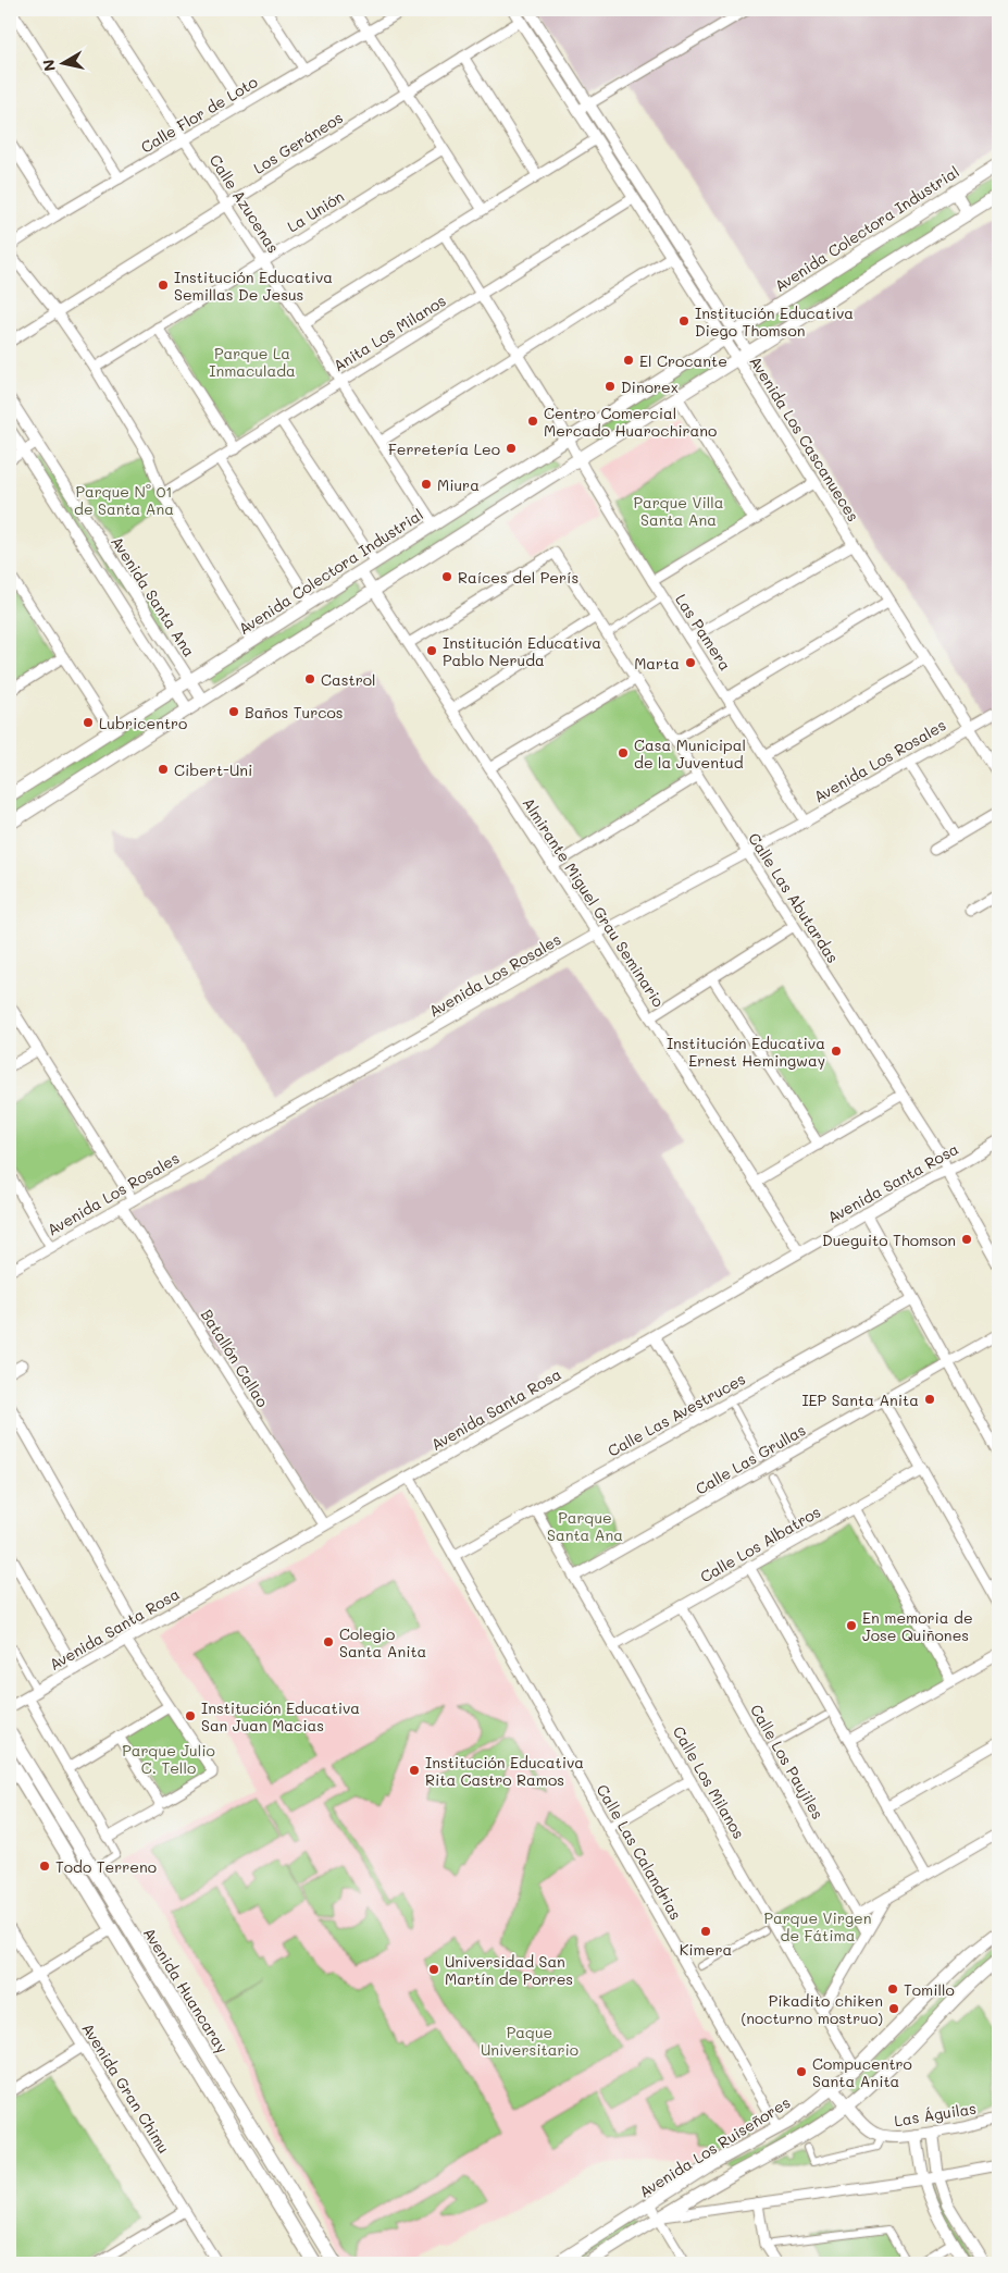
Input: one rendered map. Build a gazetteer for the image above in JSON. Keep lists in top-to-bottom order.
{
  "streets": {
    "main road": ["Avenida Colectora Industrial", "Avenida Huancaray", "Avenida Los Ruiseñores"],
    "street": [
      "Calle Flor de Loto",
      "Los Geráneos",
      "Calle Azucenas",
      "La Unión",
      "Anita Los Milanos",
      "Avenida Los Cascanueces",
      "Avenida Santa Ana",
      "Las Pamera",
      "Avenida Los Rosales",
      "Calle Las Abutardas",
      "Almirante Miguel Grau Seminario",
      "Avenida Santa Rosa",
      "Batallón Callao",
      "Calle Las Avestruces",
      "Calle Las Grullas",
      "Calle Los Albatros",
      "Calle Los Paujiles",
      "Calle Los Milanos",
      "Calle Las Calandrias",
      "Avenida Gran Chimu",
      "Las Águilas"
    ]
  },
  "crossings": [
    ["Calle Flor de Loto", "Calle Azucenas"],
    ["Los Geráneos", "Calle Azucenas"],
    ["Los Geráneos", "Avenida Los Cascanueces"],
    ["Calle Azucenas", "La Unión"],
    ["Calle Azucenas", "Avenida Colectora Industrial"],
    ["Calle Azucenas", "Anita Los Milanos"],
    ["Avenida Colectora Industrial", "Avenida Los Cascanueces"],
    ["Avenida Colectora Industrial", "Avenida Santa Ana"],
    ["Avenida Colectora Industrial", "Las Pamera"],
    ["Avenida Colectora Industrial", "Almirante Miguel Grau Seminario"],
    ["Anita Los Milanos", "Avenida Los Cascanueces"],
    ["Anita Los Milanos", "Las Pamera"],
    ["Avenida Los Cascanueces", "Avenida Los Rosales"],
    ["Las Pamera", "Avenida Los Rosales"],
    ["Avenida Los Rosales", "Calle Las Abutardas"],
    ["Avenida Los Rosales", "Almirante Miguel Grau Seminario"],
    ["Avenida Los Rosales", "Batallón Callao"],
    ["Calle Las Abutardas", "Almirante Miguel Grau Seminario"],
    ["Calle Las Abutardas", "Avenida Santa Rosa"],
    ["Almirante Miguel Grau Seminario", "Avenida Santa Rosa"],
    ["Avenida Santa Rosa", "Batallón Callao"],
    ["Avenida Santa Rosa", "Calle Las Calandrias"],
    ["Calle Las Avestruces", "Calle Los Milanos"],
    ["Calle Las Avestruces", "Calle Las Calandrias"],
    ["Calle Las Grullas", "Calle Los Milanos"],
    ["Calle Los Albatros", "Calle Los Paujiles"],
    ["Calle Los Albatros", "Calle Los Milanos"],
    ["Calle Los Milanos", "Avenida Los Ruiseñores"],
    ["Calle Las Calandrias", "Avenida Los Ruiseñores"],
    ["Las Águilas", "Avenida Los Ruiseñores"]
  ],
  "parks": [
    "Parque La Inmaculada",
    "Parque N° 01 de Santa Ana",
    "Parque Villa Santa Ana",
    "Parque Santa Ana",
    "Parque Julio C. Tello",
    "Parque Virgen de Fátima",
    "Paque Universitario"
  ],
  "places": [
    "Institución Educativa Semillas De Jesus",
    "Institución Educativa Diego Thomson",
    "El Crocante",
    "Dinorex",
    "Centro Comercial Mercado Huarochirano",
    "Ferretería Leo",
    "Miura",
    "Raíces del Perís",
    "Institución Educativa Pablo Neruda",
    "Marta",
    "Castrol",
    "Baños Turcos",
    "Lubricentro",
    "Casa Municipal de la Juventud",
    "Cibert-Uni",
    "Institución Educativa Ernest Hemingway",
    "Dueguito Thomson",
    "IEP Santa Anita",
    "En memoria de Jose Quiñones",
    "Colegio Santa Anita",
    "Institución Educativa San Juan Macias",
    "Institución Educativa Rita Castro Ramos",
    "Todo Terreno",
    "Kimera",
    "Universidad San Martín de Porres",
    "Tomillo",
    "Pikadito chiken (nocturno mostruo)",
    "Compucentro Santa Anita"
  ],
  "north": "left"
}
